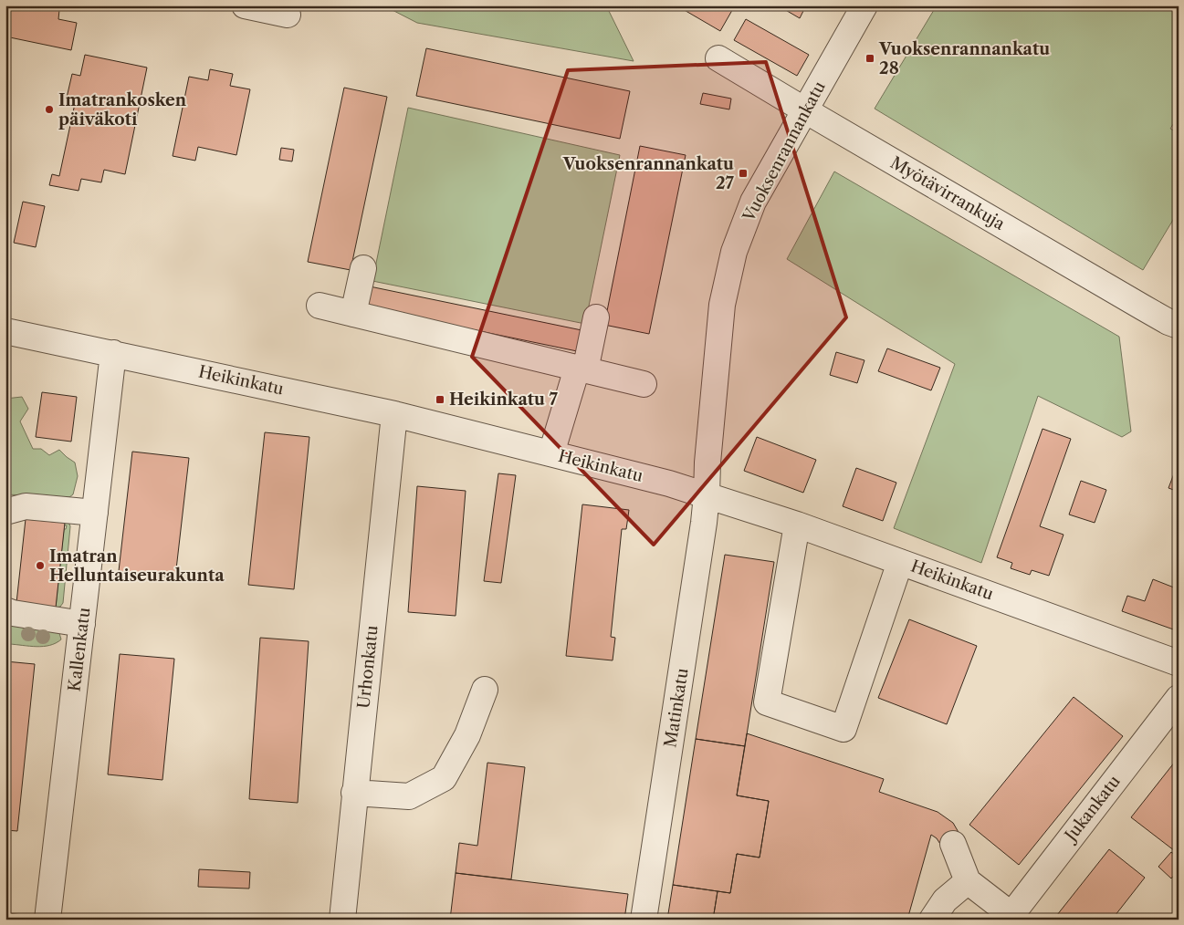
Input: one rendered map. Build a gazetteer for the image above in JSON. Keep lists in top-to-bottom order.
{
  "streets": {
    "street": [
      "Vuoksenrannankatu",
      "Myötävirrankuja",
      "Heikinkatu",
      "Kallenkatu",
      "Urhonkatu",
      "Matinkatu",
      "Jukankatu"
    ]
  },
  "crossings": [
    ["Vuoksenrannankatu", "Myötävirrankuja"],
    ["Vuoksenrannankatu", "Heikinkatu"],
    ["Vuoksenrannankatu", "Matinkatu"],
    ["Heikinkatu", "Kallenkatu"],
    ["Heikinkatu", "Urhonkatu"],
    ["Heikinkatu", "Matinkatu"]
  ],
  "places": {
    "transit": ["Vuoksenrannankatu 28", "Vuoksenrannankatu 27", "Heikinkatu 7"],
    "other": ["Imatrankosken päiväkoti", "Imatran Helluntaiseurakunta"]
  }
}
